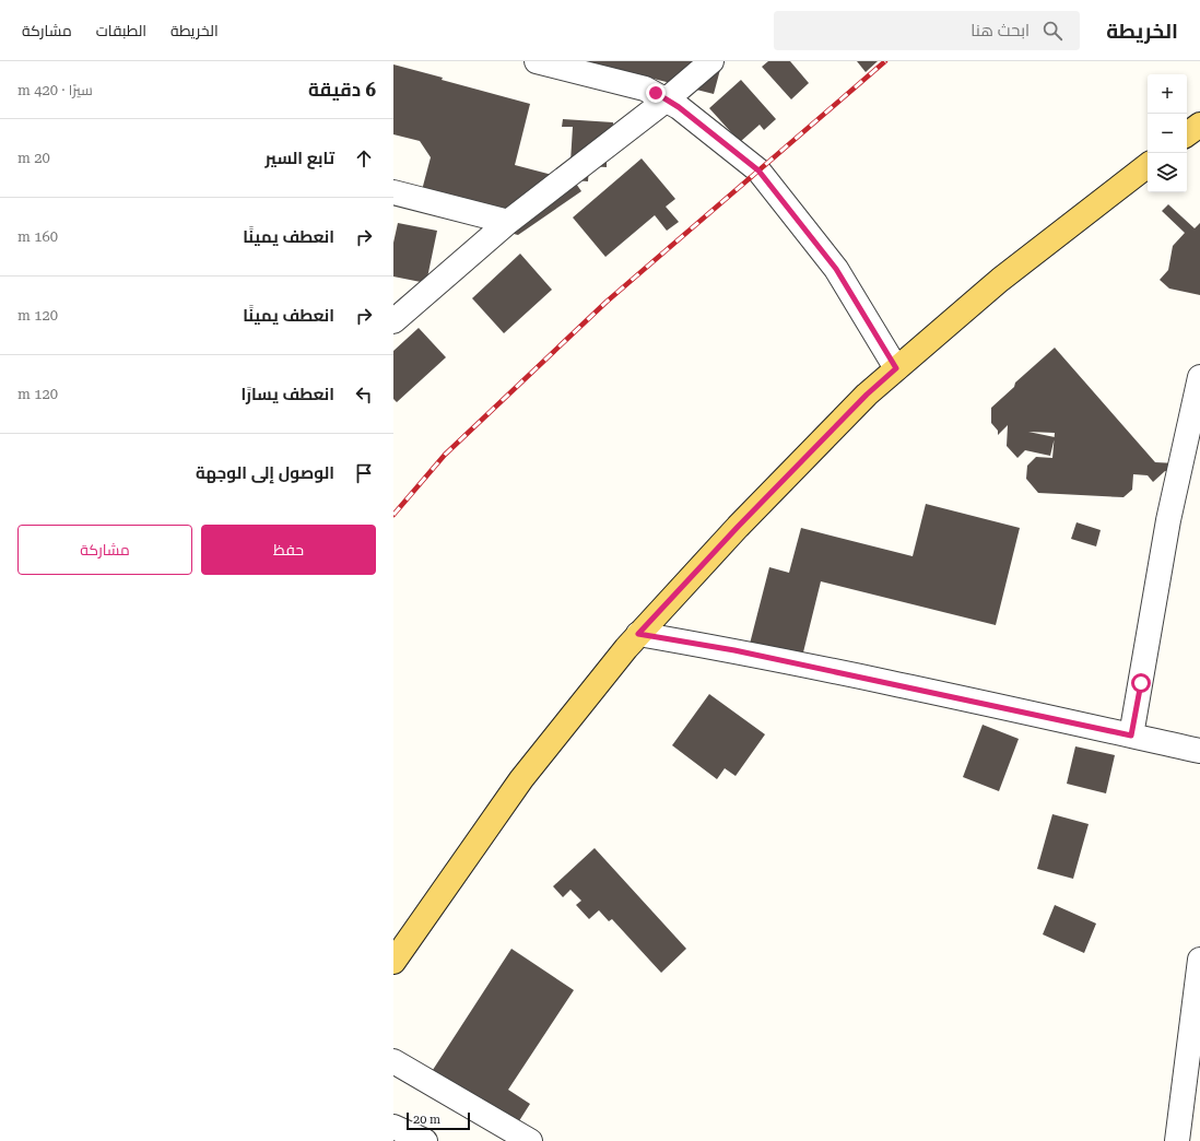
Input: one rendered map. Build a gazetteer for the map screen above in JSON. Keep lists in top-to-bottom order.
{
  "scale_bar": "20 m",
  "page": {
    "header": "الخريطة",
    "search": "ابحث هنا",
    "nav": ["الخريطة", "الطبقات", "مشاركة"],
    "heading": ["6 دقيقة", "سيرًا · 420 m"],
    "map_buttons": ["+", "−"],
    "list": [
      ["تابع السير", "20 m"],
      ["انعطف يمينًا", "160 m"],
      ["انعطف يمينًا", "120 m"],
      ["انعطف يسارًا", "120 m"],
      "الوصول إلى الوجهة"
    ],
    "buttons": ["حفظ", "مشاركة"],
    "scale": "20 m"
  }
}
